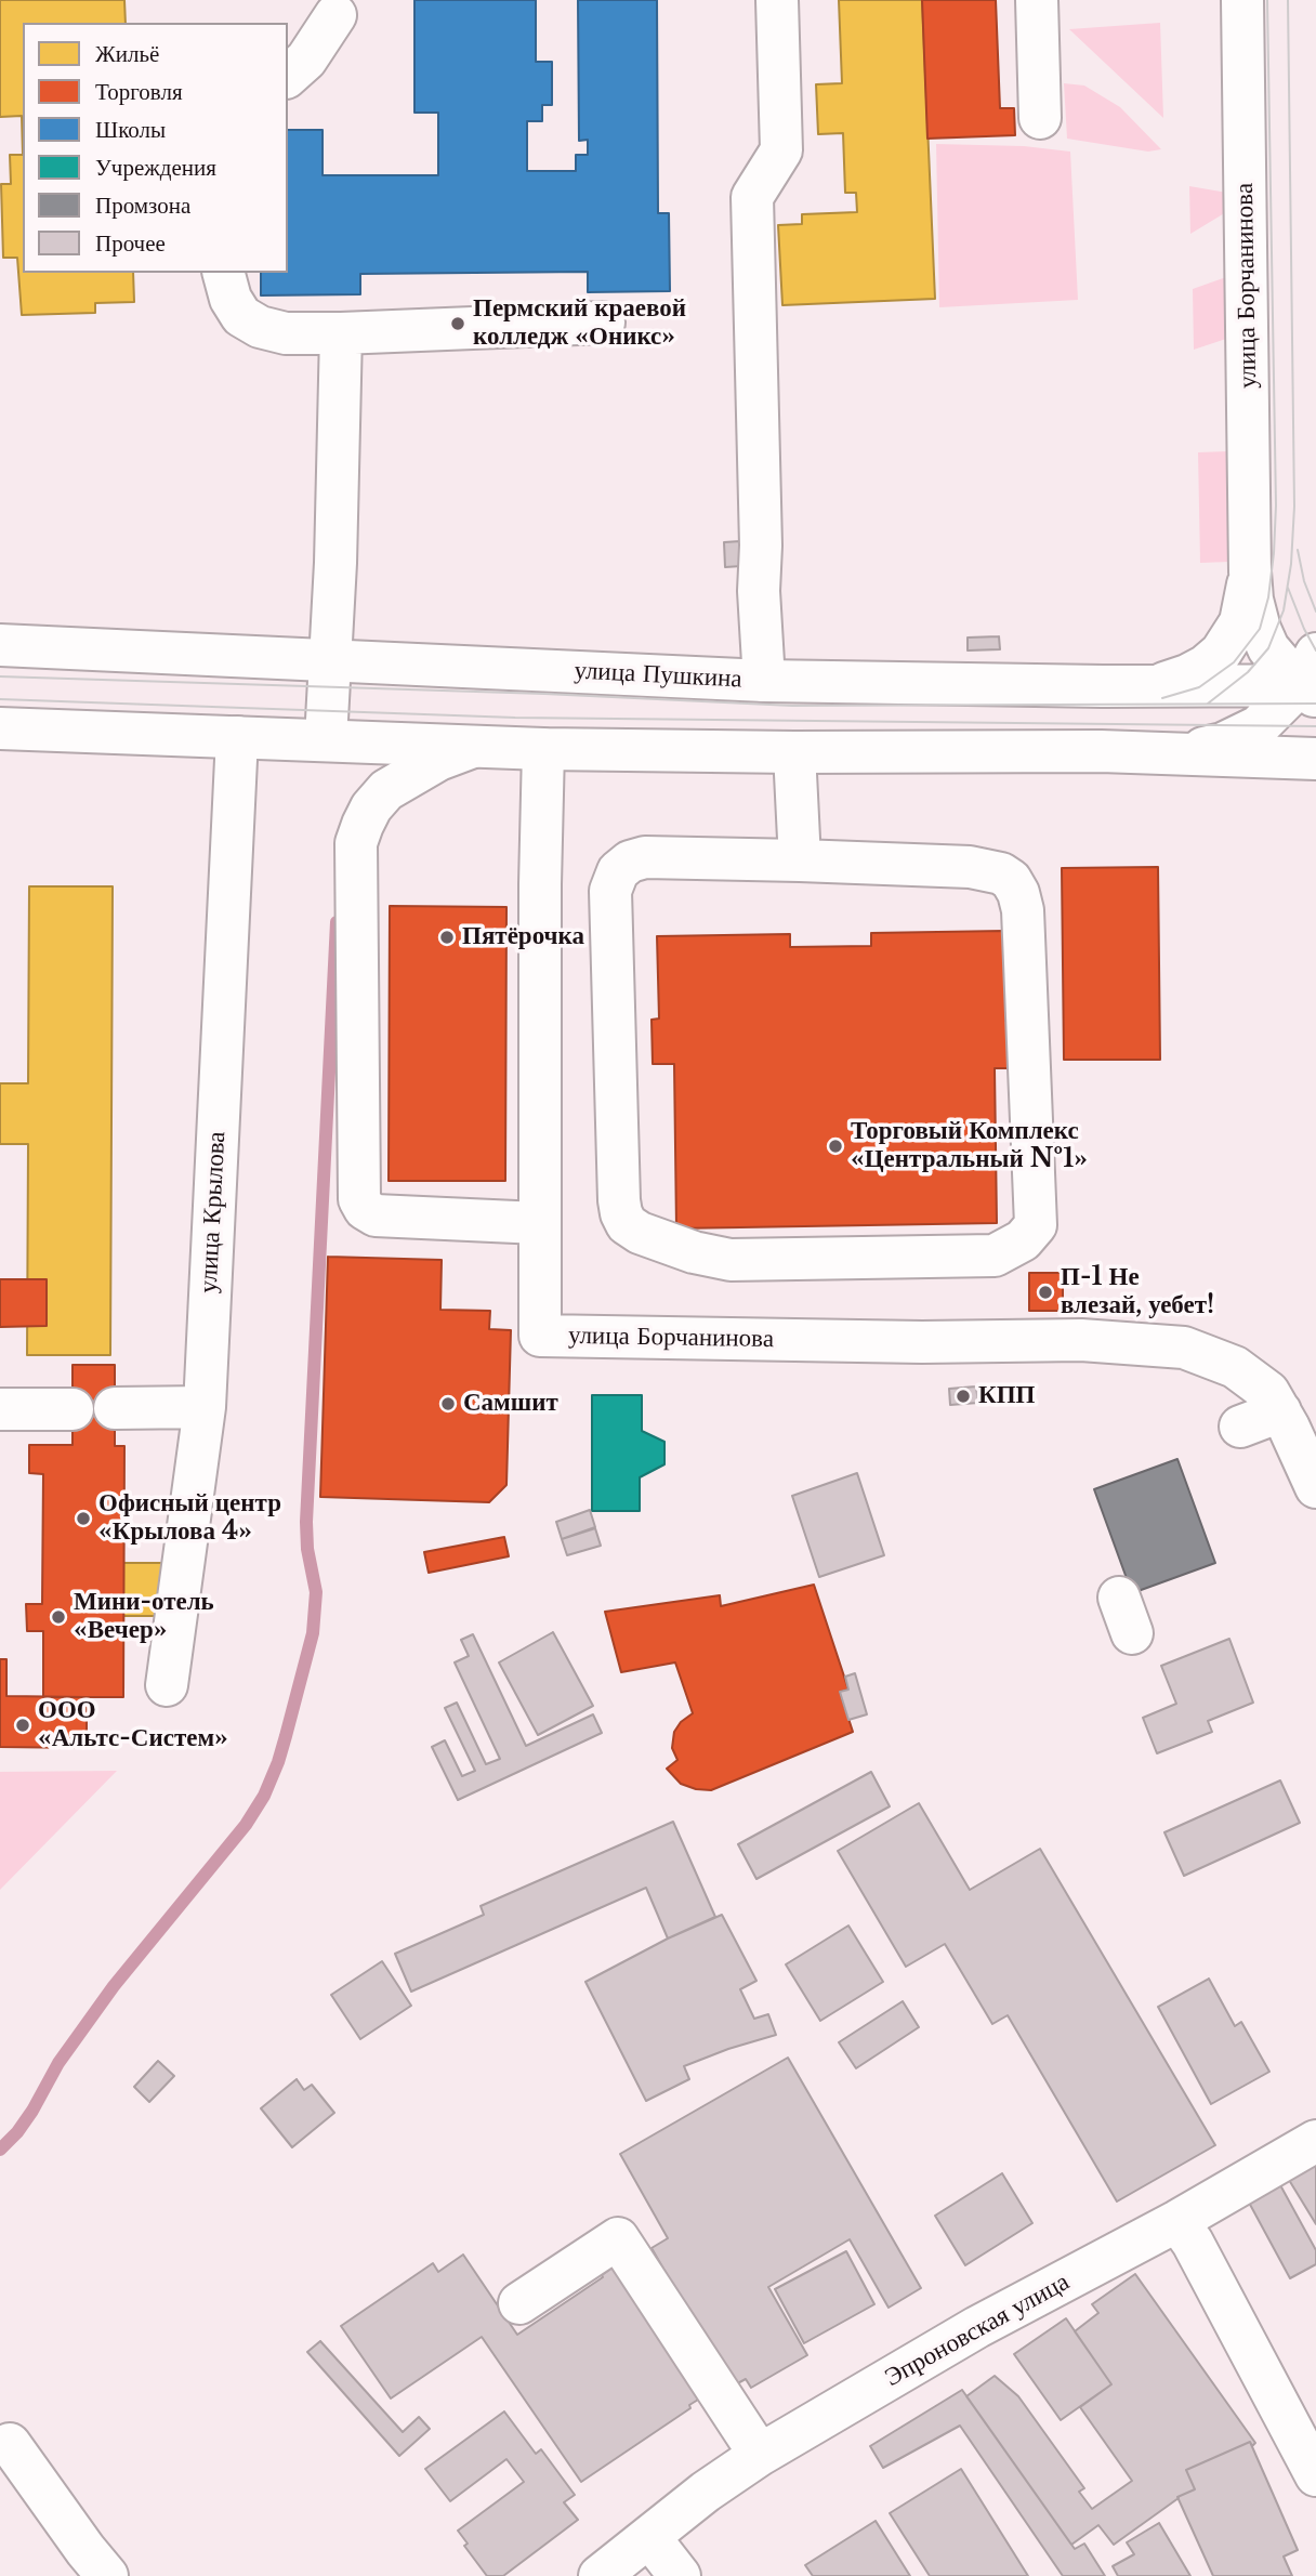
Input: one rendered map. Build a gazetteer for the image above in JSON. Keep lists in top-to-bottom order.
{
  "streets": {
    "main road": [
      "улица Борчанинова",
      "улица Пушкина",
      "улица Крылова",
      "Эпроновская улица"
    ]
  },
  "places": [
    "Пермский краевой колледж «Оникс»",
    "Пятёрочка",
    "Торговый Комплекс «Центральный №1»",
    "П-1 Не влезай, уебет!",
    "КПП",
    "Самшит",
    "Офисный центр «Крылова 4»",
    "Мини-отель «Вечер»",
    "ООО «Альтс-Систем»"
  ],
  "legend": [
    "Жильё",
    "Торговля",
    "Школы",
    "Учреждения",
    "Промзона",
    "Прочее"
  ]
}
